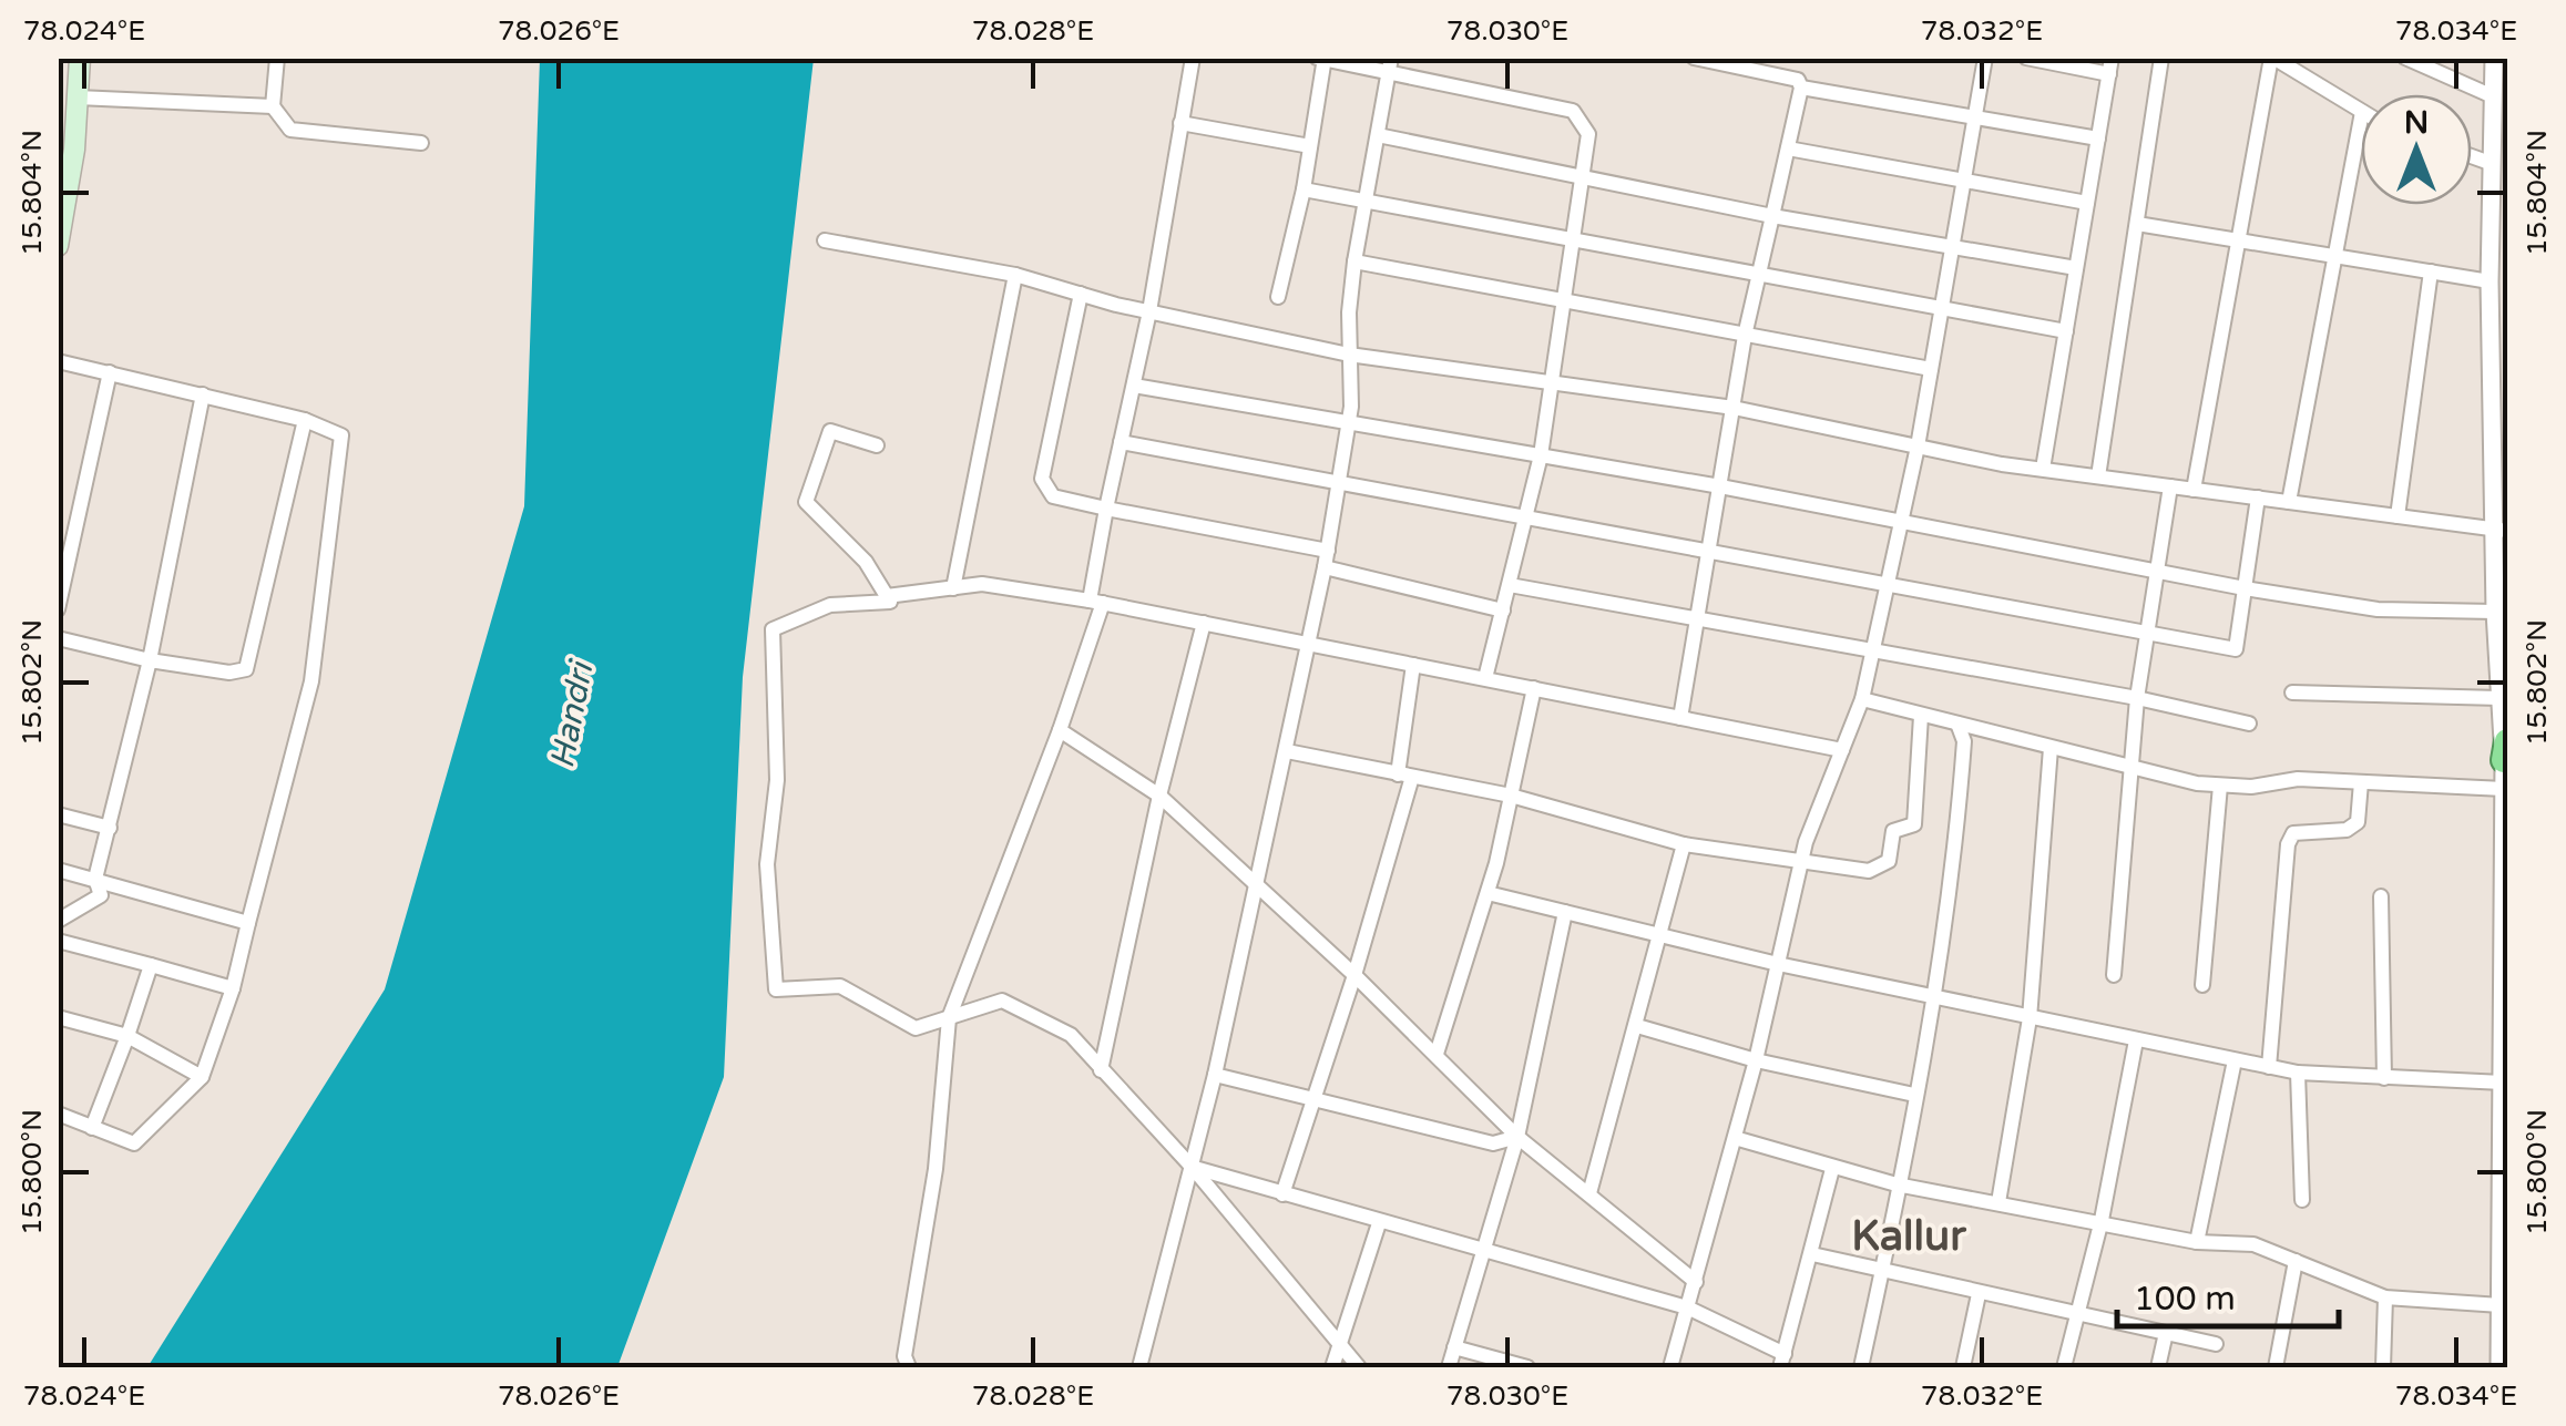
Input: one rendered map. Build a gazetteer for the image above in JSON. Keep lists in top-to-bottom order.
{
  "districts": ["Kallur"],
  "water": ["Handri"],
  "scale_bar": "100 m",
  "north": "top",
  "coordinates": [
    "78.024°E",
    "78.026°E",
    "78.028°E",
    "78.030°E",
    "78.032°E",
    "78.034°E",
    "15.804°N",
    "15.802°N",
    "15.800°N"
  ]
}
